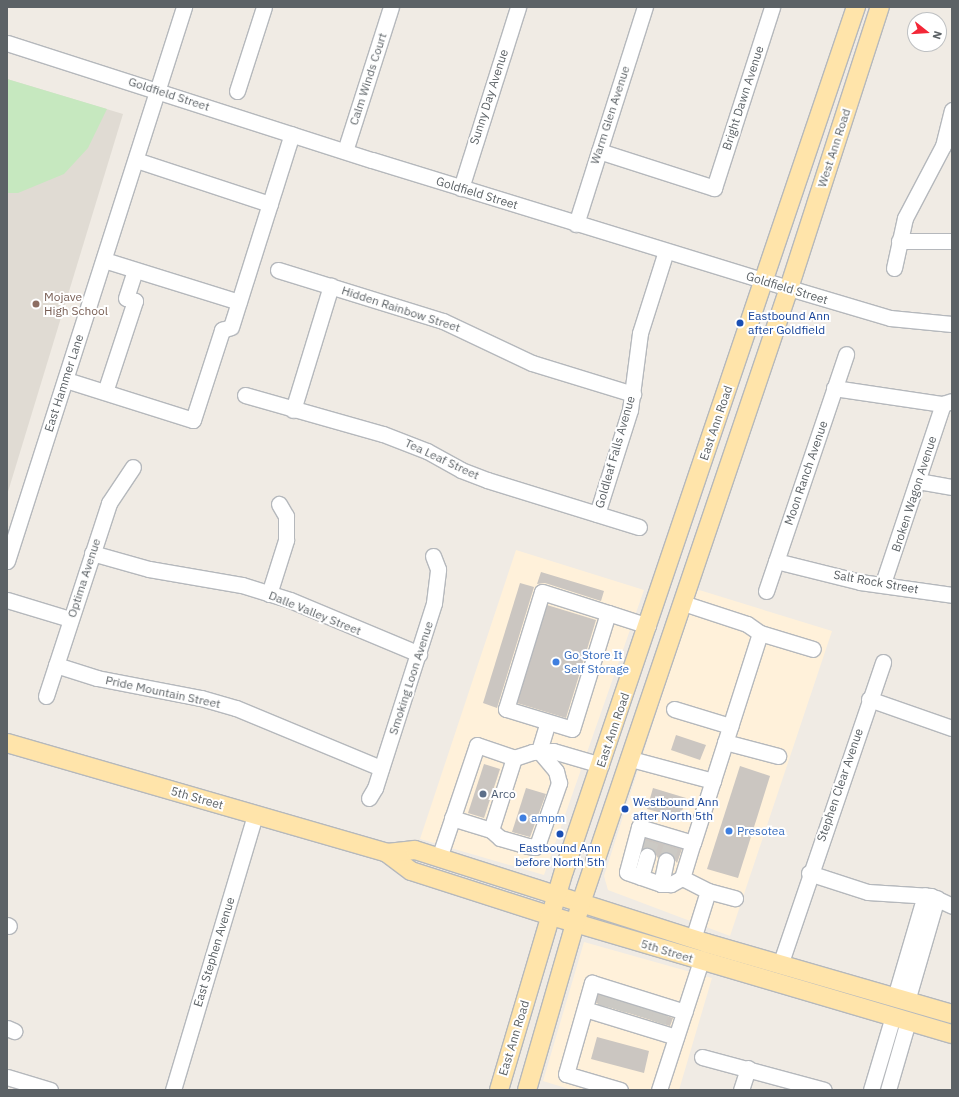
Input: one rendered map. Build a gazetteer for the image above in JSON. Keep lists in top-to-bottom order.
{
  "streets": {
    "main road": ["West Ann Road", "East Ann Road", "5th Street"],
    "street": [
      "Calm Winds Court",
      "Goldfield Street",
      "Sunny Day Avenue",
      "Bright Dawn Avenue",
      "Warm Glen Avenue",
      "Hidden Rainbow Street",
      "East Hammer Lane",
      "Goldleaf Falls Avenue",
      "Tea Leaf Street",
      "Moon Ranch Avenue",
      "Broken Wagon Avenue",
      "Optima Avenue",
      "Salt Rock Street",
      "Dalle Valley Street",
      "Smoking Loon Avenue",
      "Pride Mountain Street",
      "Stephen Clear Avenue",
      "East Stephen Avenue"
    ]
  },
  "crossings": [
    ["Calm Winds Court", "Goldfield Street"],
    ["Goldfield Street", "Sunny Day Avenue"],
    ["Goldfield Street", "Warm Glen Avenue"],
    ["Goldfield Street", "West Ann Road"],
    ["Goldfield Street", "East Hammer Lane"],
    ["Goldfield Street", "East Ann Road"],
    ["Goldfield Street", "Goldleaf Falls Avenue"],
    ["Bright Dawn Avenue", "Warm Glen Avenue"],
    ["West Ann Road", "East Ann Road"],
    ["Hidden Rainbow Street", "Goldleaf Falls Avenue"],
    ["East Ann Road", "5th Street"],
    ["Goldleaf Falls Avenue", "Tea Leaf Street"],
    ["Moon Ranch Avenue", "Salt Rock Street"],
    ["Broken Wagon Avenue", "Salt Rock Street"],
    ["Optima Avenue", "Dalle Valley Street"],
    ["Optima Avenue", "Pride Mountain Street"],
    ["Dalle Valley Street", "Smoking Loon Avenue"],
    ["Smoking Loon Avenue", "Pride Mountain Street"],
    ["Stephen Clear Avenue", "5th Street"],
    ["5th Street", "East Stephen Avenue"]
  ],
  "places": [
    "Mojave High School",
    "Eastbound Ann after Goldfield",
    "Go Store It Self Storage",
    "Arco",
    "Westbound Ann after North 5th",
    "ampm",
    "Presotea",
    "Eastbound Ann before North 5th"
  ],
  "north": "right"
}
